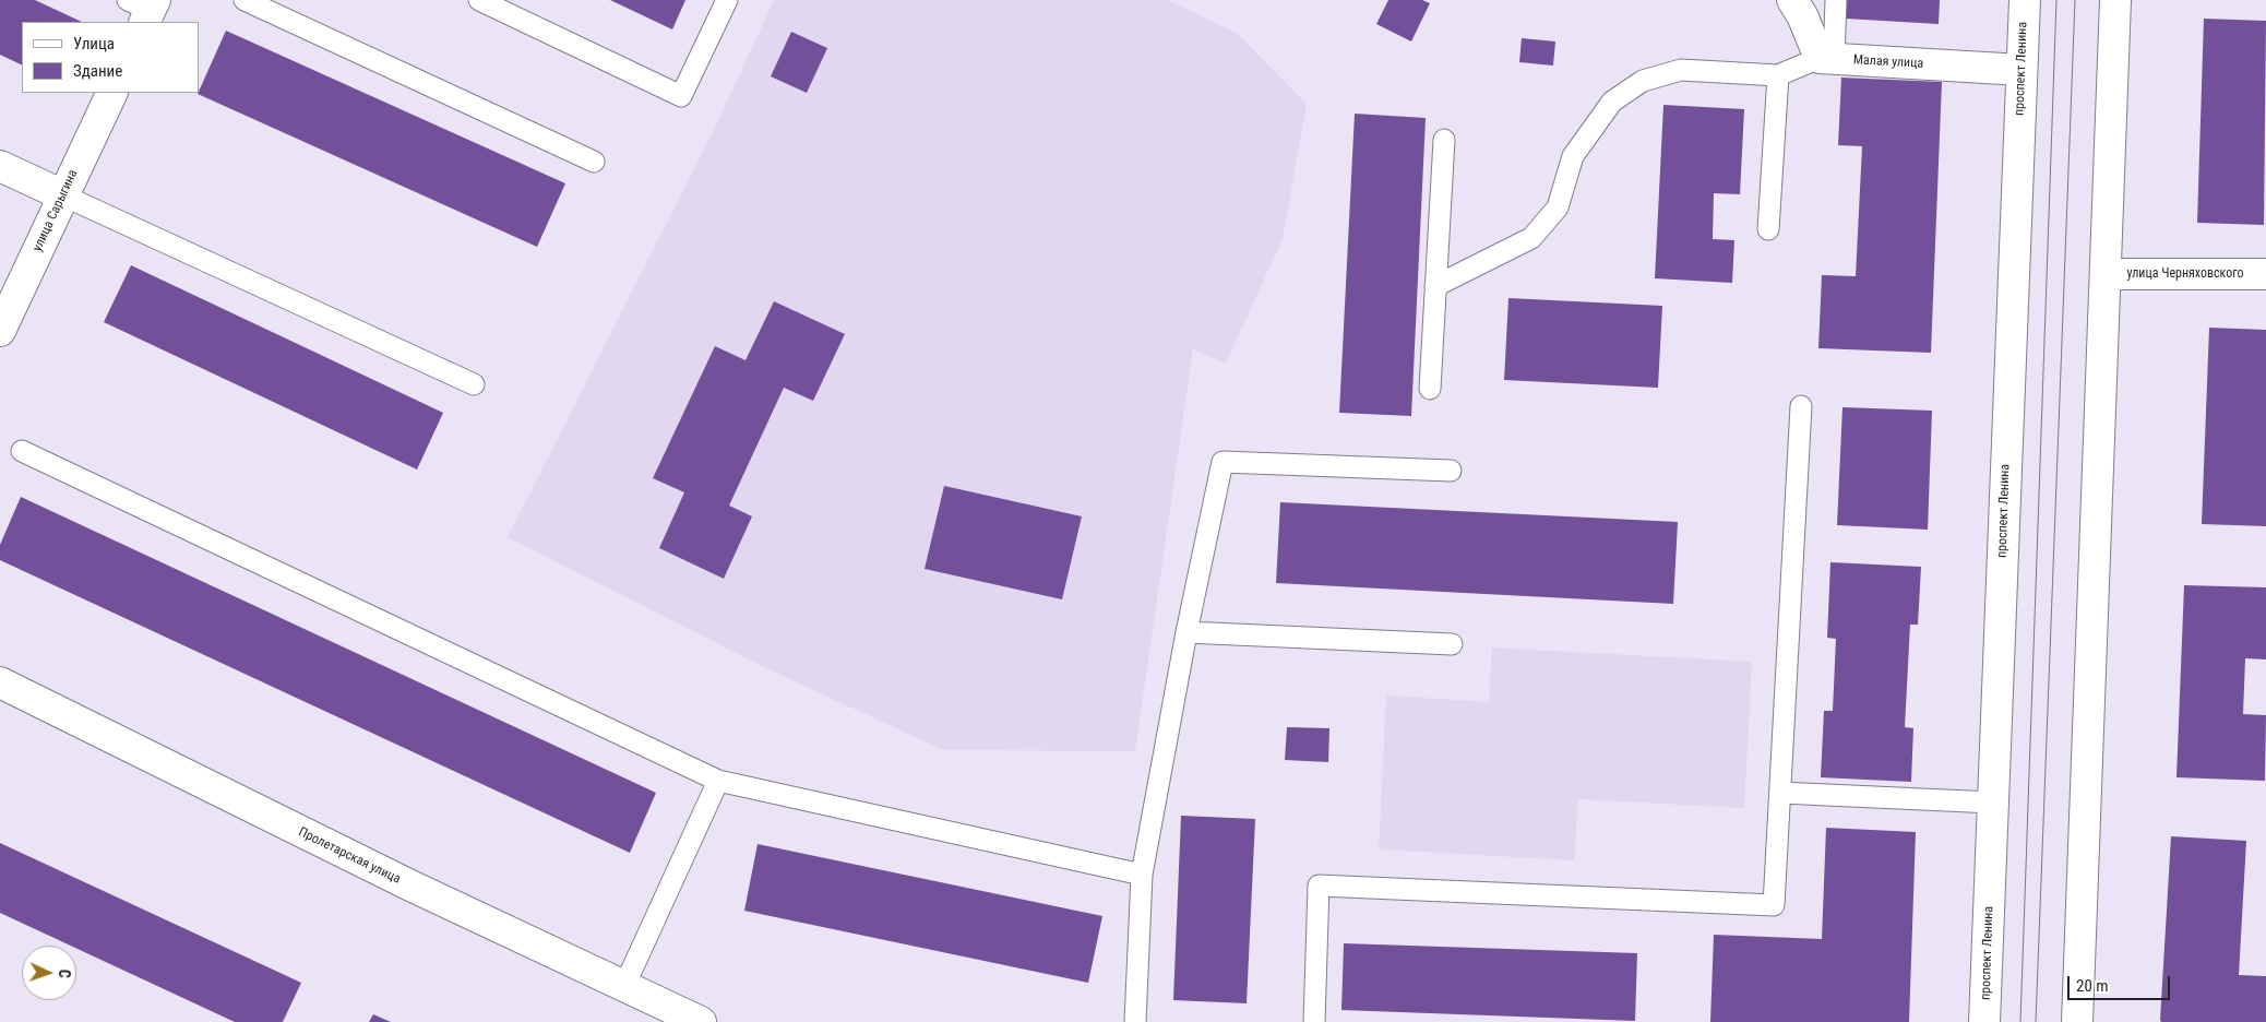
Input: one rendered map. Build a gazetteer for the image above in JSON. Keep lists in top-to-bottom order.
{
  "streets": {
    "main road": [
      "Малая улица",
      "проспект Ленина",
      "улица Сарыгина",
      "улица Черняховского",
      "Пролетарская улица"
    ]
  },
  "crossings": [
    ["Малая улица", "проспект Ленина"]
  ],
  "legend": ["Улица", "Здание"],
  "scale_bar": "20 m",
  "north": "right"
}
